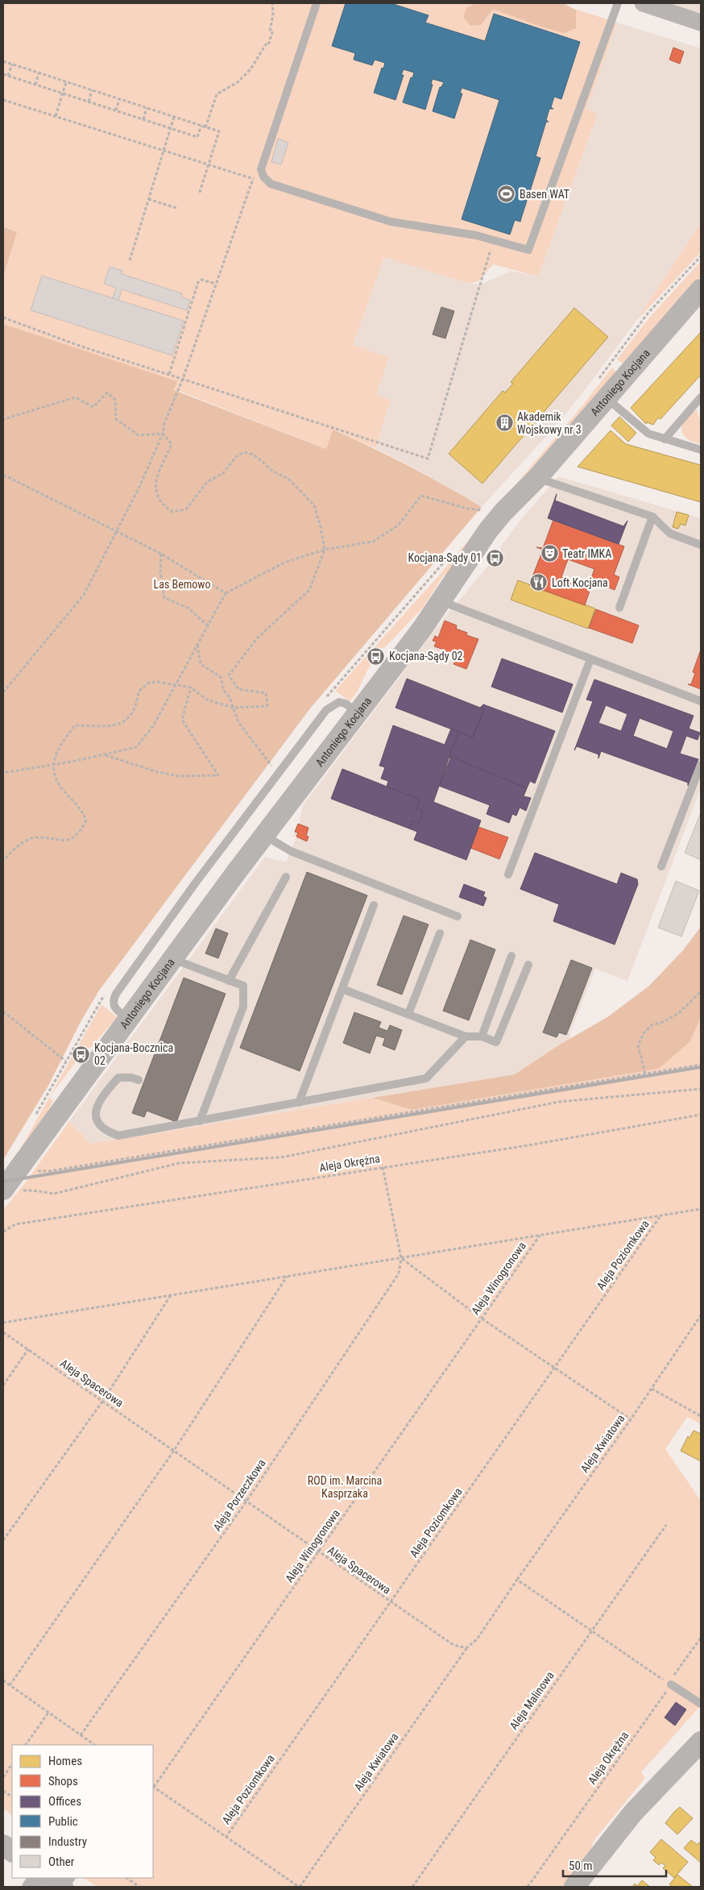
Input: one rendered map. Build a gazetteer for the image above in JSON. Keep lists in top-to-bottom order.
{
  "streets": {
    "street": ["Antoniego Kocjana"],
    "path": [
      "Aleja Okrężna",
      "Aleja Poziomkowa",
      "Aleja Winogronowa",
      "Aleja Spacerowa",
      "Aleja Kwiatowa",
      "Aleja Porzeczkowa",
      "Aleja Malinowa"
    ]
  },
  "crossings": [
    ["Aleja Poziomkowa", "Aleja Spacerowa"],
    ["Aleja Winogronowa", "Aleja Spacerowa"],
    ["Aleja Spacerowa", "Aleja Kwiatowa"],
    ["Aleja Spacerowa", "Aleja Porzeczkowa"]
  ],
  "parks": ["Las Bemowo", "ROD im. Marcina Kasprzaka"],
  "places": {
    "sports": ["Basen WAT"],
    "building": ["Akademik Wojskowy nr 3"],
    "theatre": ["Teatr IMKA"],
    "bus stop": ["Kocjana-Sądy 01", "Kocjana-Sądy 02", "Kocjana-Bocznica 02"],
    "restaurant": ["Loft Kocjana"]
  },
  "legend": [
    "Homes",
    "Shops",
    "Offices",
    "Public",
    "Industry",
    "Other"
  ],
  "scale_bar": "50 m"
}
